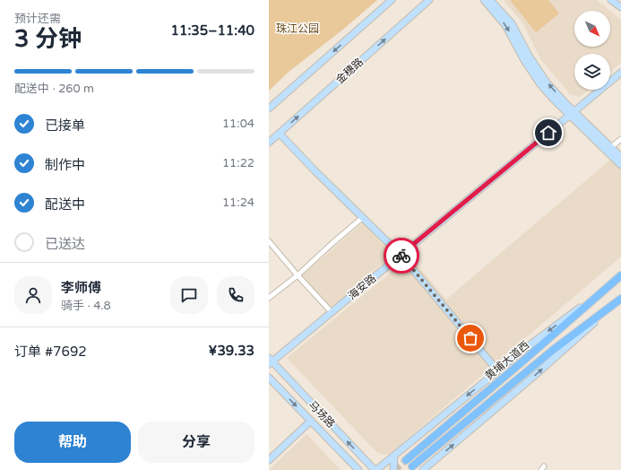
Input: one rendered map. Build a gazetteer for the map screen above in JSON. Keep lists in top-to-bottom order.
{
  "streets": {
    "main road": ["黄埔大道西"],
    "street": ["金穗路", "海安路", "马场路"]
  },
  "crossings": [
    ["海安路", "马场路"]
  ],
  "parks": ["珠江公园"],
  "north": "bottom right",
  "page": {
    "heading": ["3 分钟", "预计还需", "11:35–11:40"],
    "panel": [
      "李师傅",
      "骑手 · 4.8",
      "订单 #7692",
      "¥39.33"
    ],
    "bar": "配送中 · 260 m",
    "list": [
      ["已接单", "11:04"],
      ["制作中", "11:22"],
      ["配送中", "11:24"],
      "已送达"
    ],
    "buttons": ["帮助", "分享"]
  }
}
